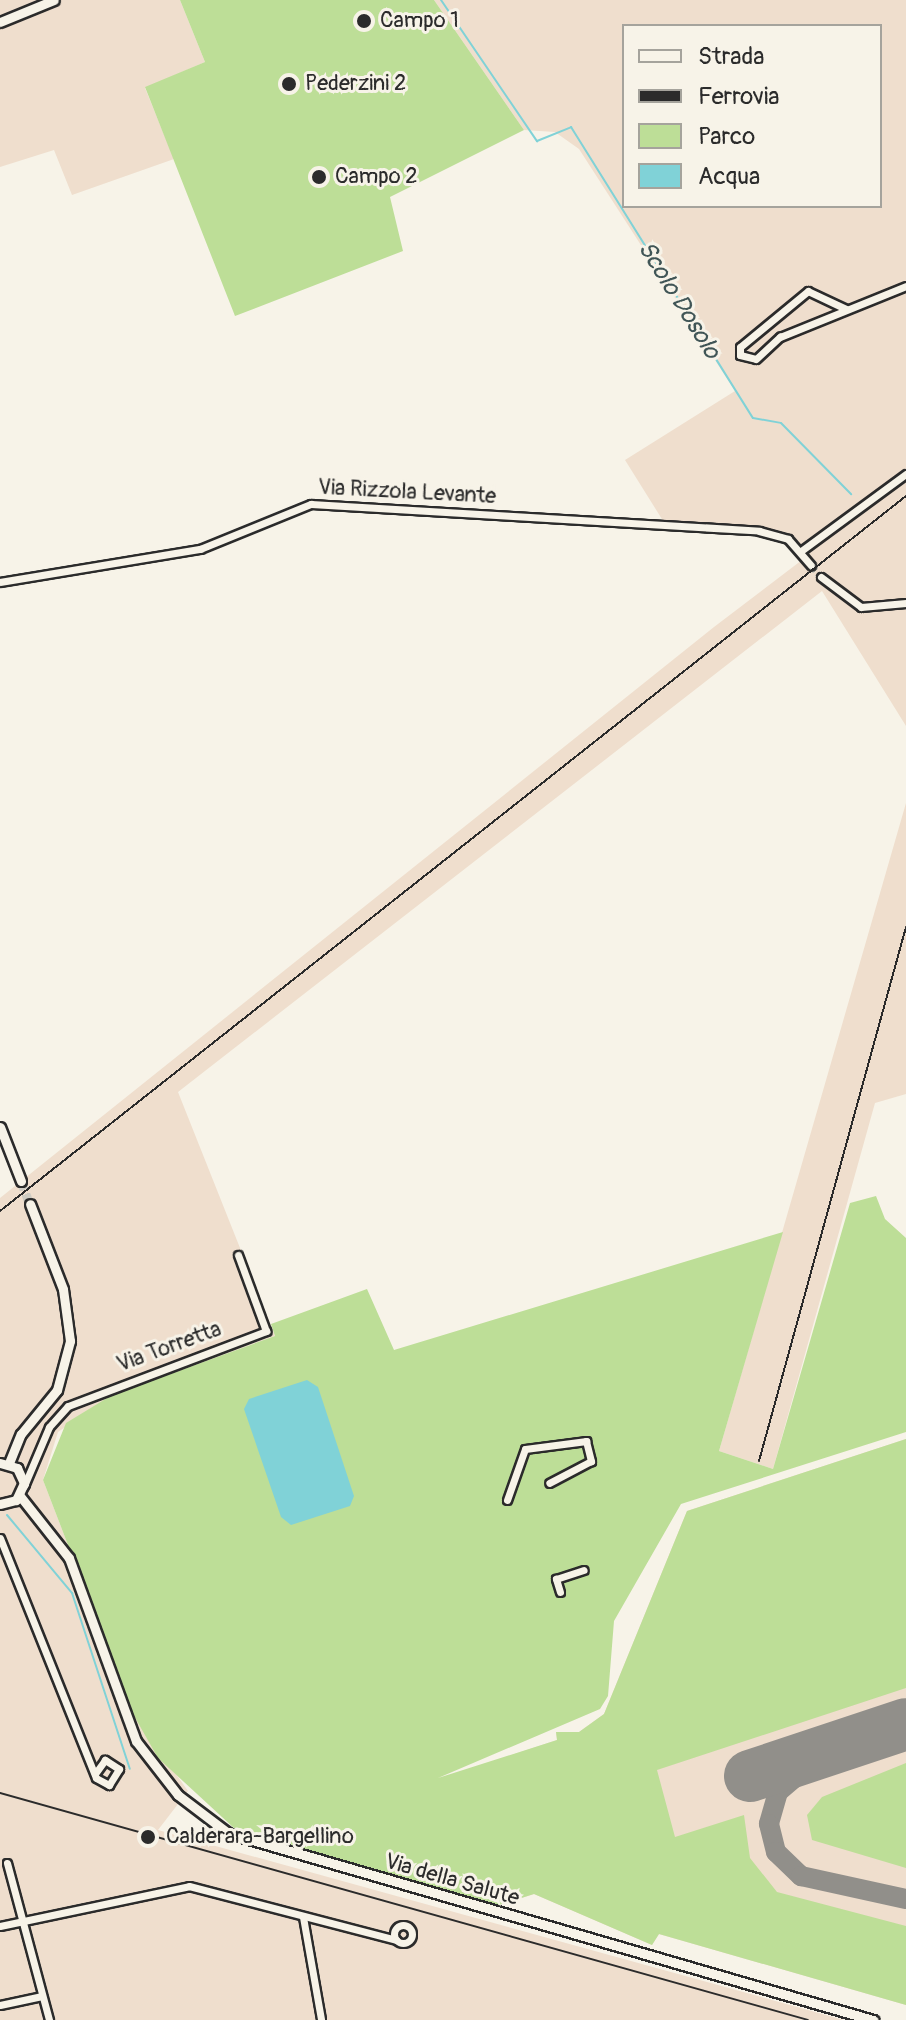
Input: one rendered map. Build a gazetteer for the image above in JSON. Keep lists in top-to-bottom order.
{
  "streets": {
    "street": ["Via Rizzola Levante", "Via Torretta", "Via della Salute"]
  },
  "crossings": [
    ["Via Torretta", "Via della Salute"]
  ],
  "water": ["Scolo Dosolo"],
  "places": [
    "Campo 1",
    "Pederzini 2",
    "Campo 2",
    "Calderara-Bargellino"
  ],
  "legend": [
    "Strada",
    "Ferrovia",
    "Parco",
    "Acqua"
  ]
}
